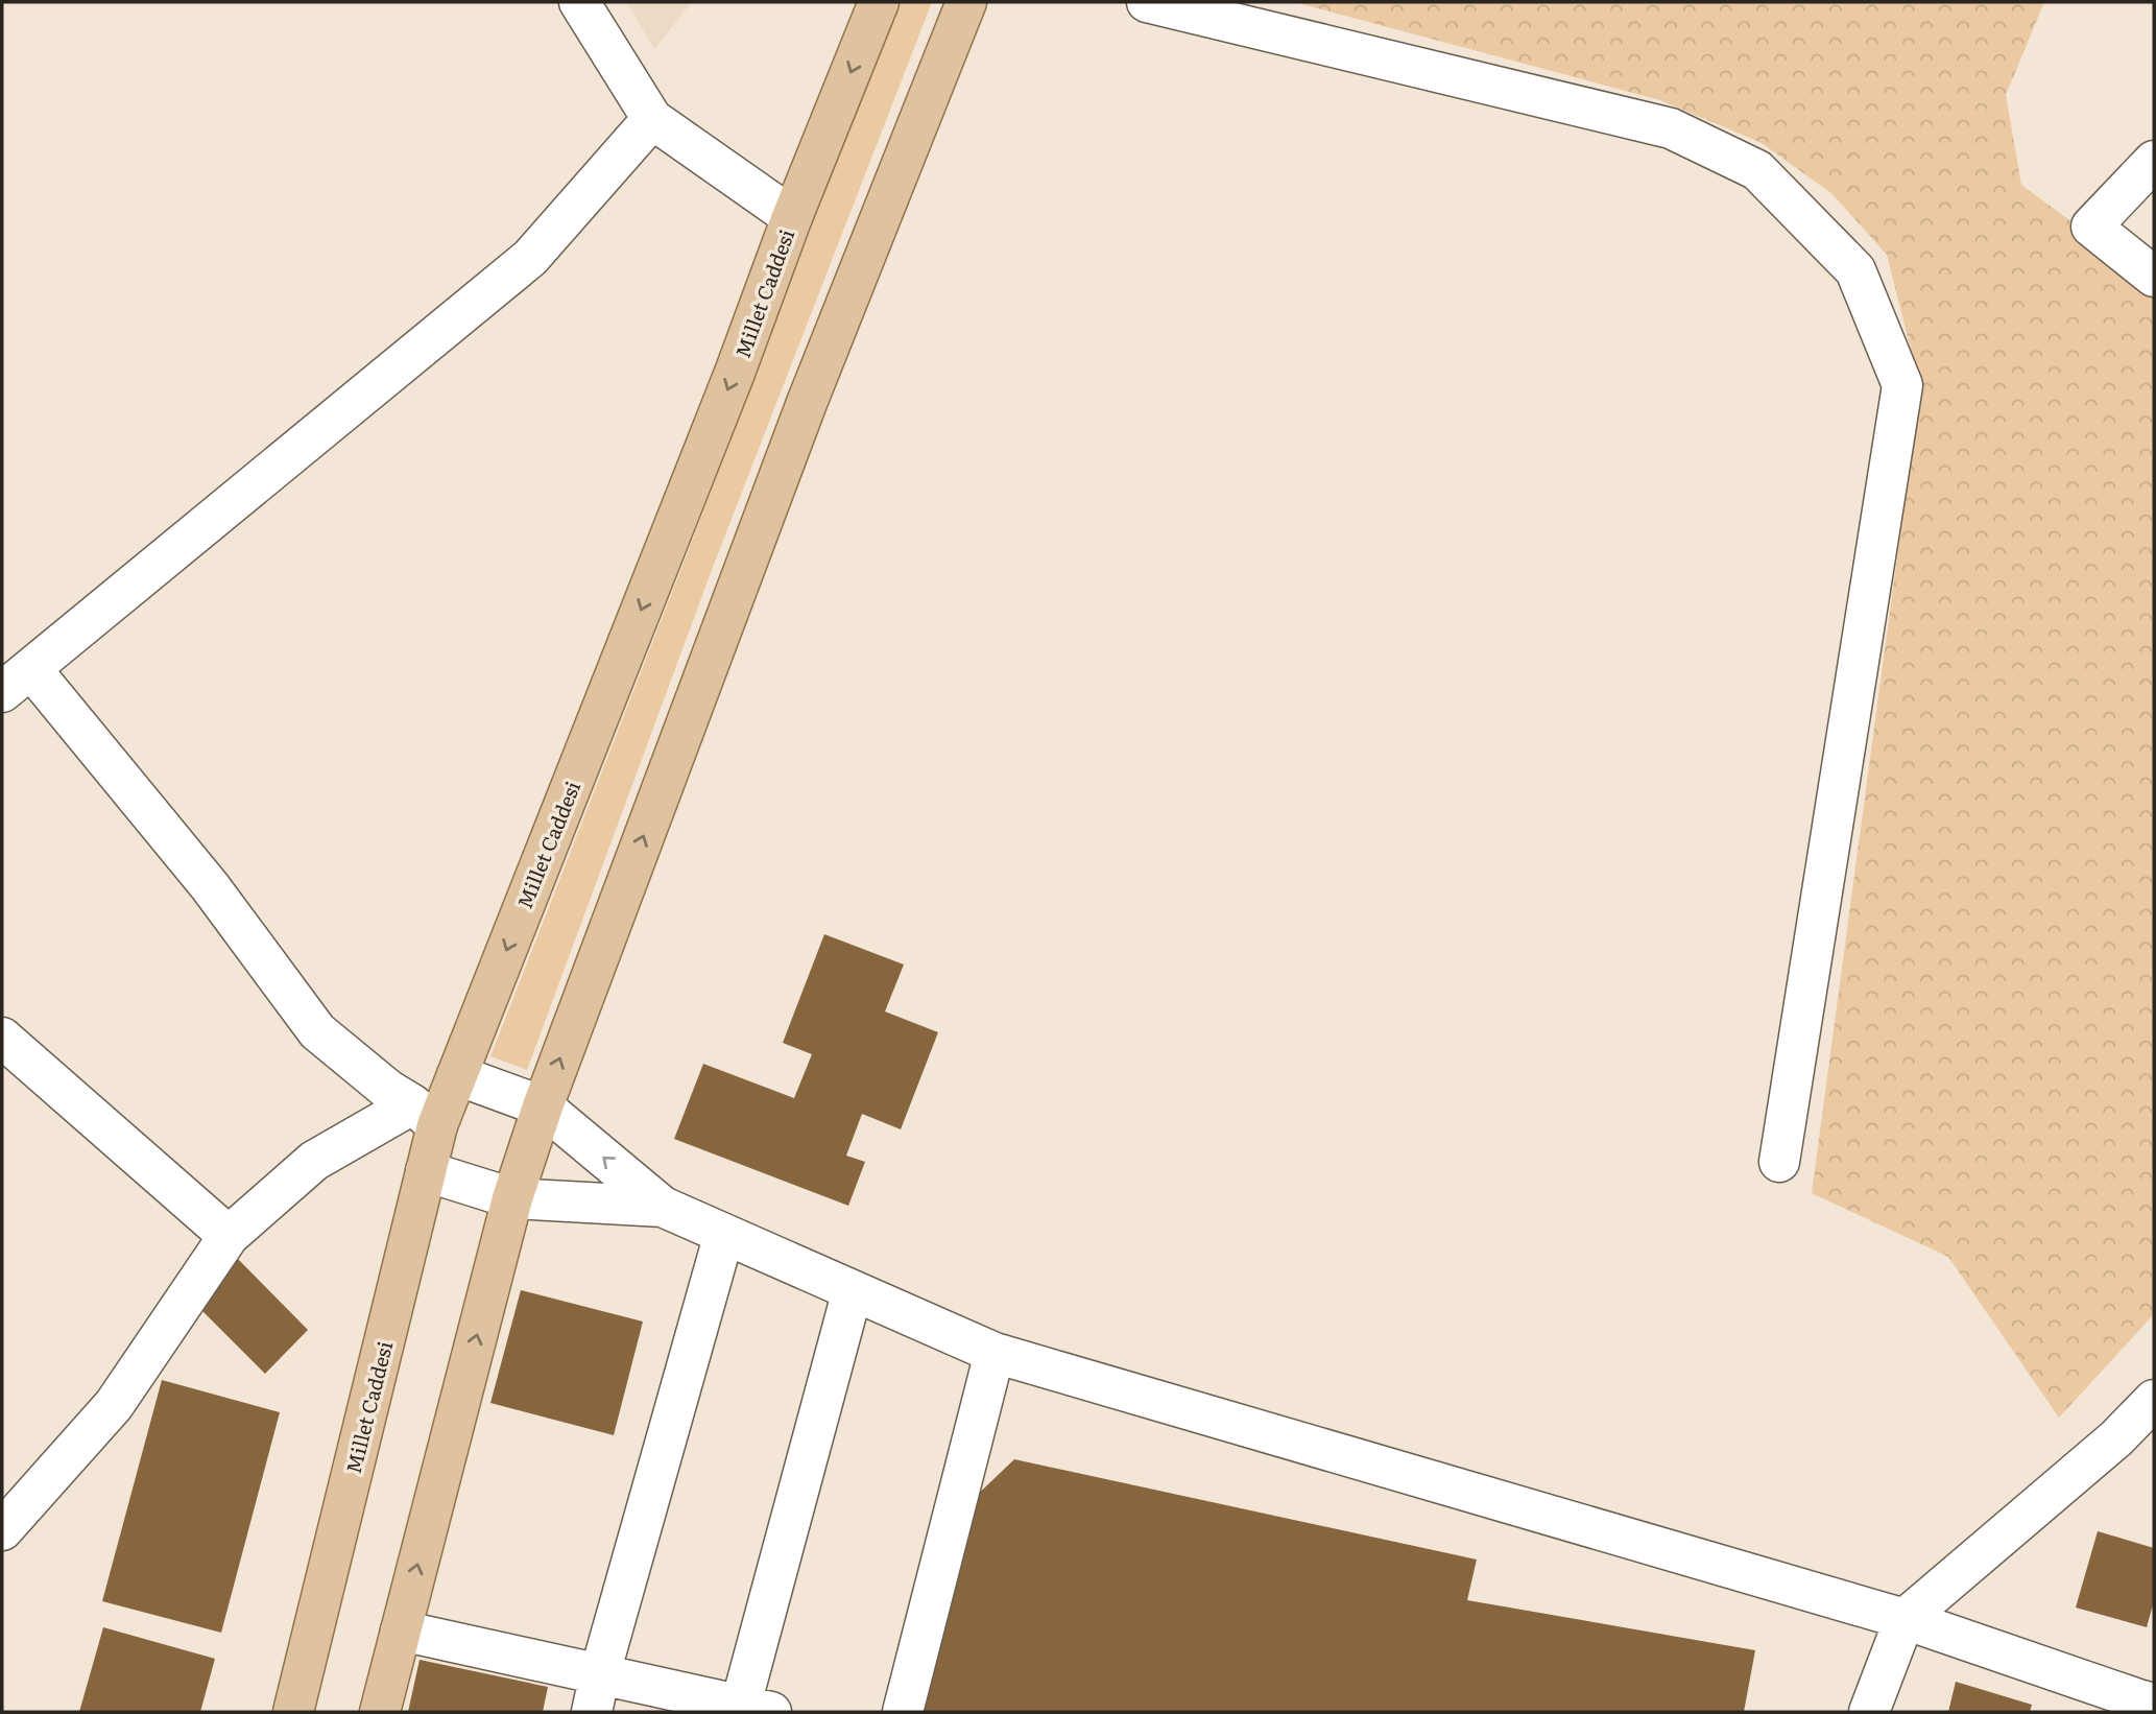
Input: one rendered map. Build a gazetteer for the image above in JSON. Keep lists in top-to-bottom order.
{
  "streets": {
    "main road": ["Millet Caddesi"]
  }
}
